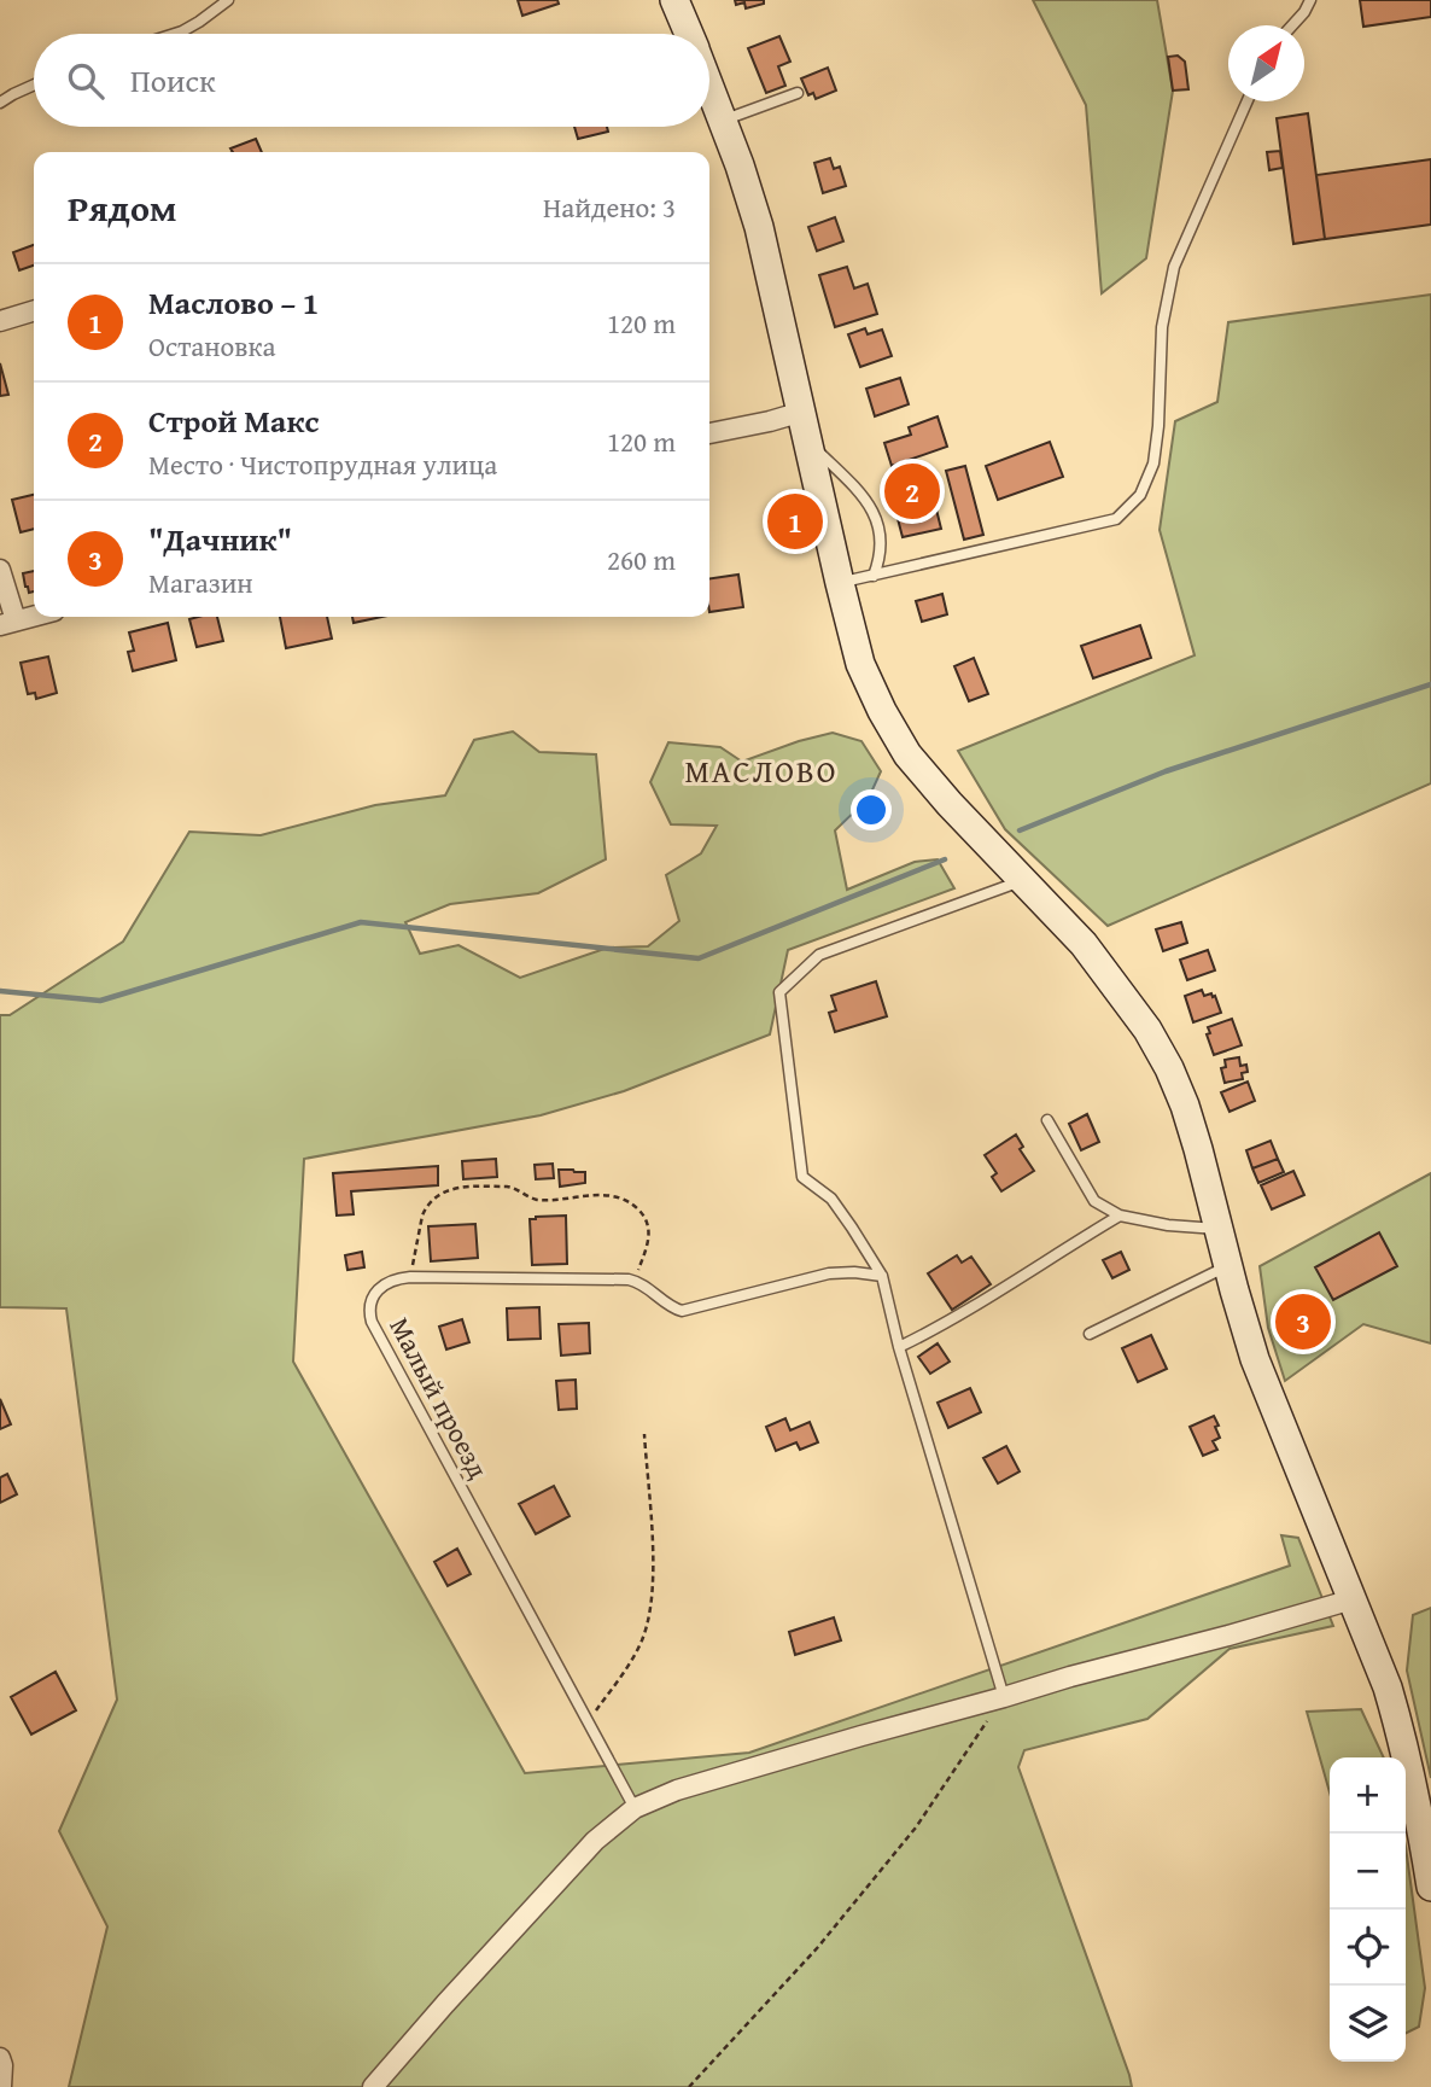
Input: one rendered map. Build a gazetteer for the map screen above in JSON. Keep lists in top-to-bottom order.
{
  "streets": {
    "lane": ["Малый проезд"]
  },
  "districts": ["МАСЛОВО"],
  "north": "top right",
  "page": {
    "search": "Поиск",
    "heading": ["Рядом", "Найдено: 3"],
    "list": [
      {
        "mark": "1",
        "name": "Маслово – 1",
        "note": "Остановка",
        "value": "120 m"
      },
      {
        "mark": "2",
        "name": "Строй Макс",
        "note": "Место · Чистопрудная улица",
        "value": "120 m"
      },
      {
        "mark": "3",
        "name": "\"Дачник\"",
        "note": "Магазин",
        "value": "260 m"
      }
    ],
    "pins": ["2", "1", "3"],
    "map_buttons": ["+", "−"]
  }
}
